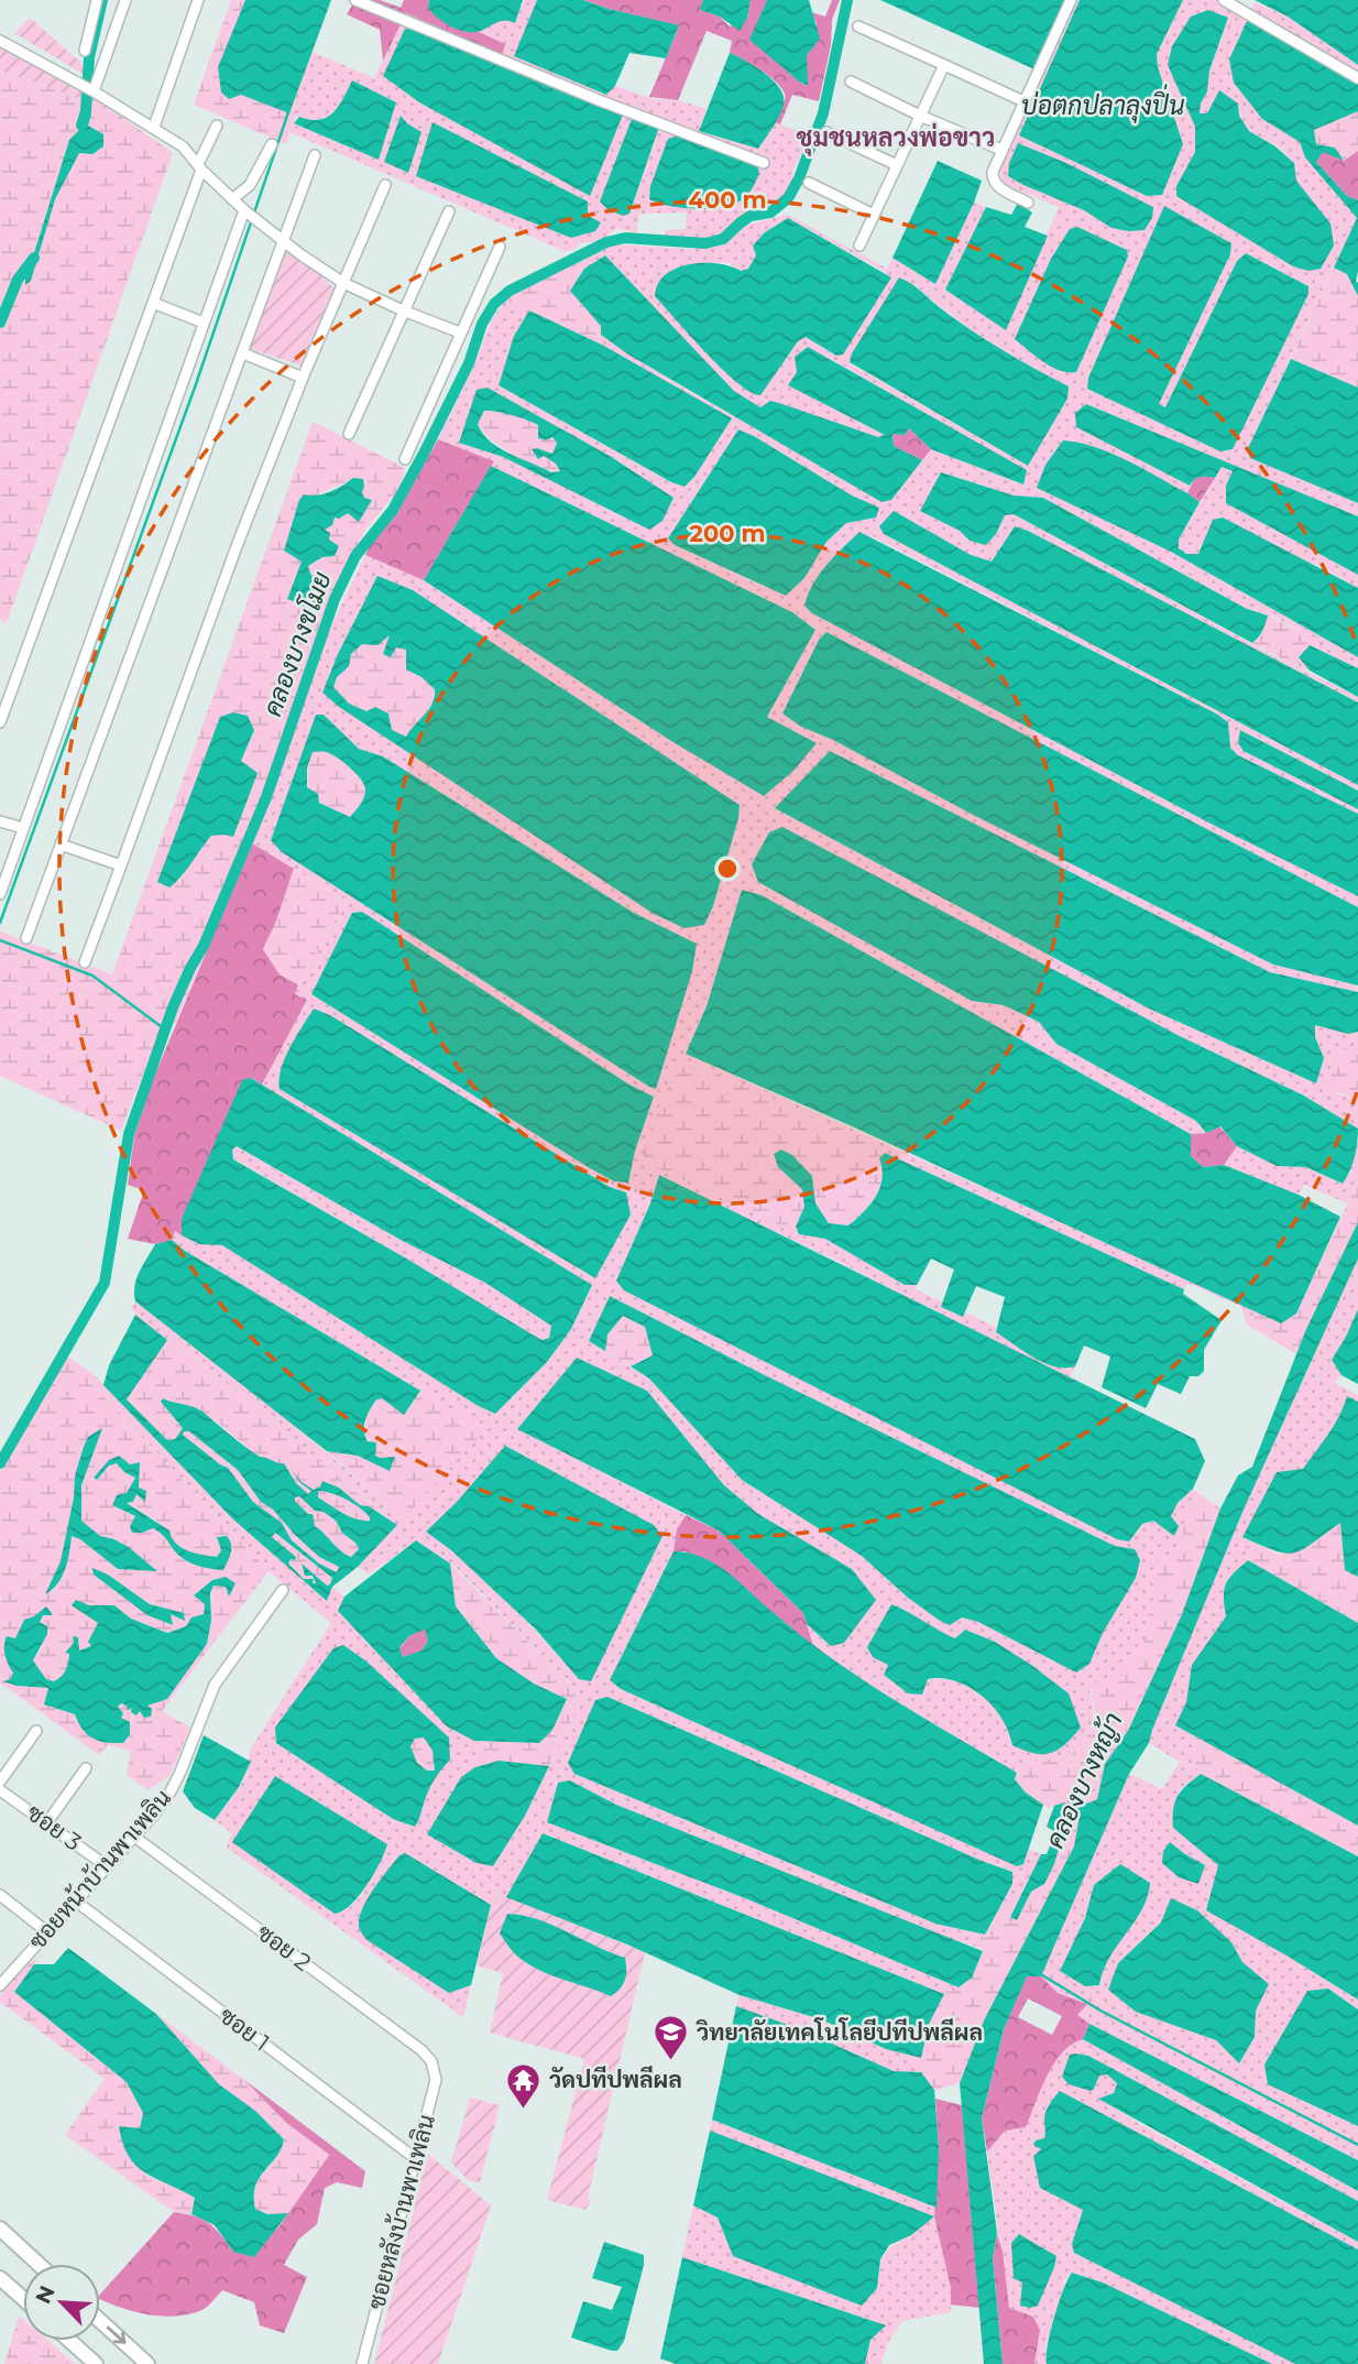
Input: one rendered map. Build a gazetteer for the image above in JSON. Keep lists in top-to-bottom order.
{
  "streets": {
    "street": [
      "ซอย 3",
      "ซอยหน้าบ้านพาเพลิน",
      "ซอย 2",
      "ซอย 1",
      "ซอยหลังบ้านพาเพลิน"
    ]
  },
  "crossings": [
    ["ซอย 3", "ซอยหน้าบ้านพาเพลิน"],
    ["ซอยหน้าบ้านพาเพลิน", "ซอย 2"],
    ["ซอยหน้าบ้านพาเพลิน", "ซอย 1"],
    ["ซอย 2", "ซอยหลังบ้านพาเพลิน"],
    ["ซอย 1", "ซอยหลังบ้านพาเพลิน"]
  ],
  "districts": ["ชุมชนหลวงพ่อขาว"],
  "water": ["บ่อตกปลาลุงปิ่น", "คลองบางขโมย", "คลองบางหญ้า"],
  "places": {
    "school or university": ["วิทยาลัยเทคโนโลยีปทีปพลีผล"],
    "temple": ["วัดปทีปพลีผล"]
  },
  "north": "top left",
  "rings": ["400 m", "200 m"]
}
